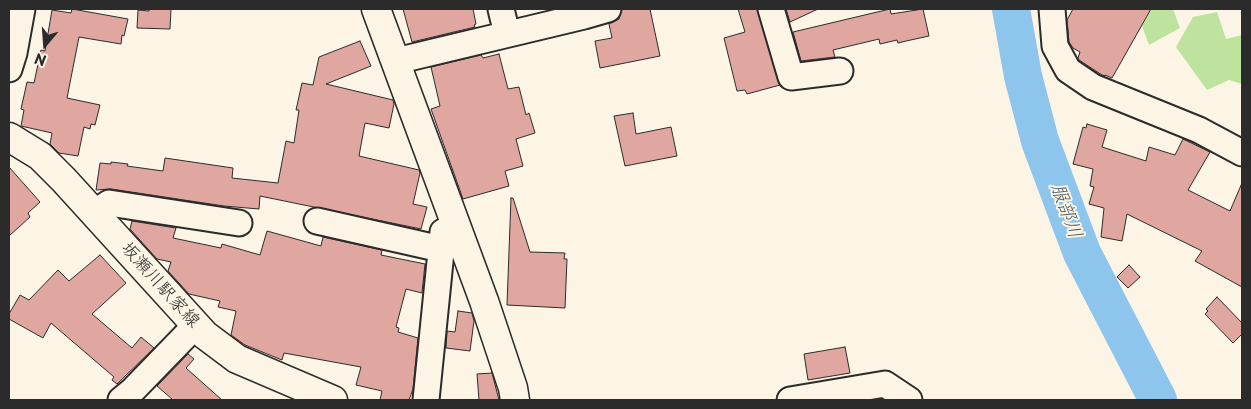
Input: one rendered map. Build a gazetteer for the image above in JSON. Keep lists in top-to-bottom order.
{
  "streets": {
    "main road": ["坂瀬川駅家線"]
  },
  "water": ["服部川"],
  "north": "bottom"
}
